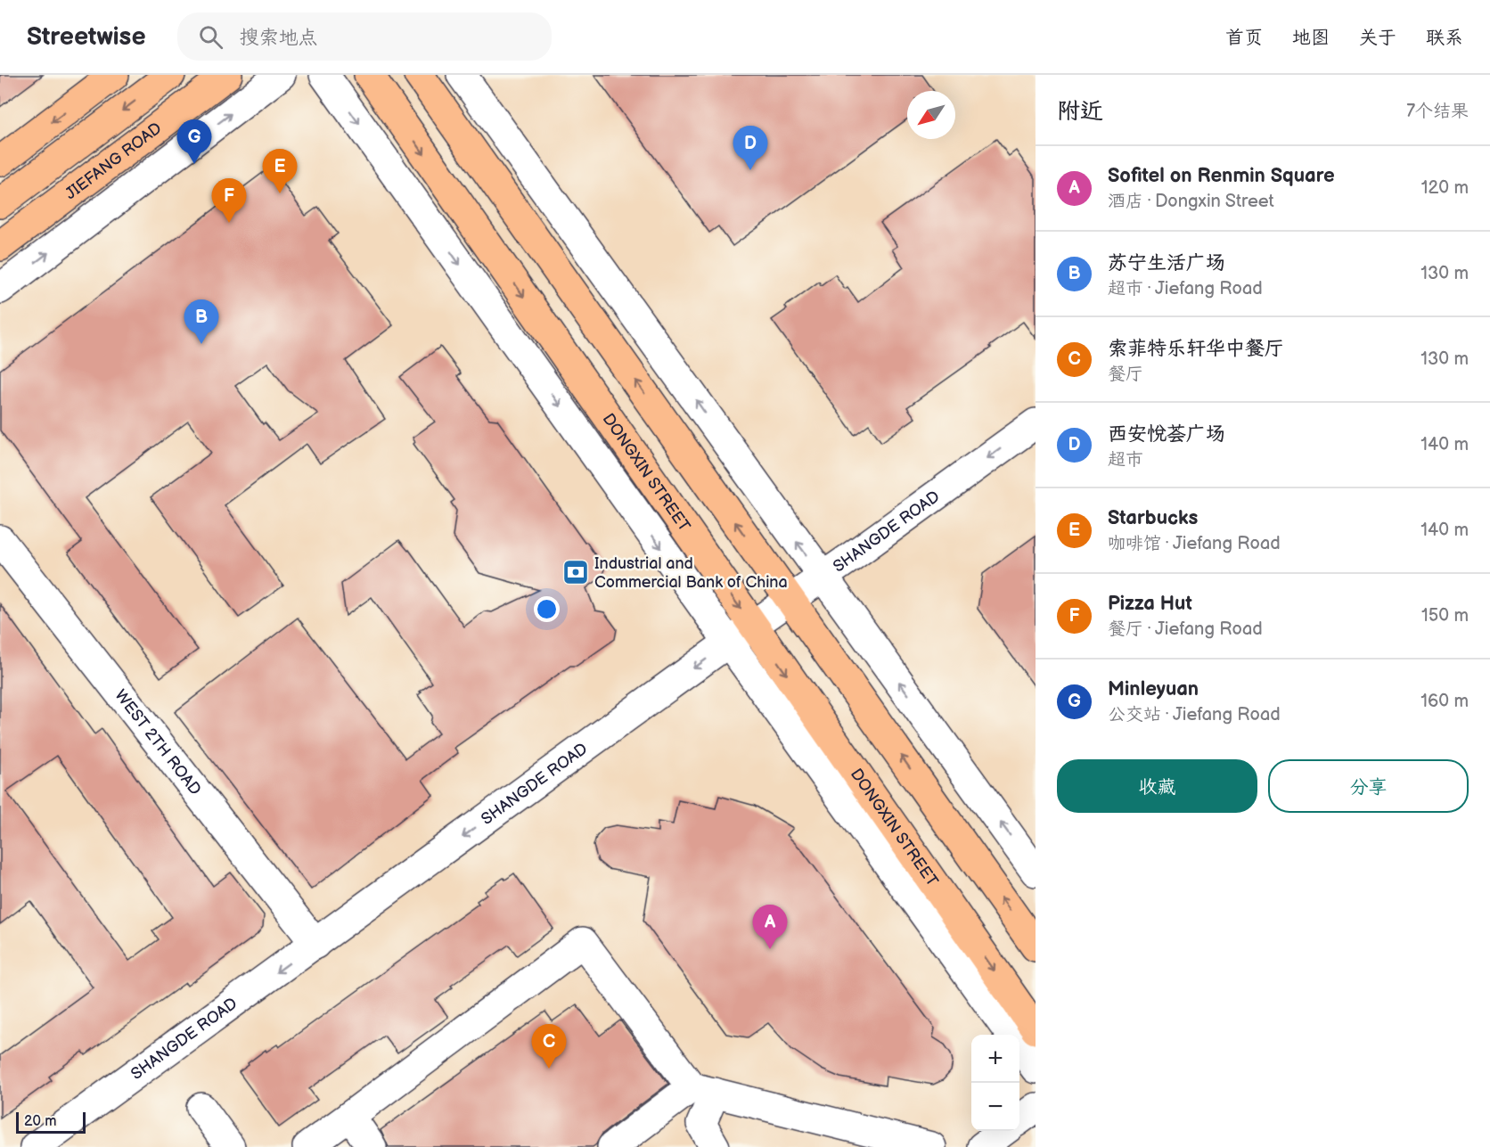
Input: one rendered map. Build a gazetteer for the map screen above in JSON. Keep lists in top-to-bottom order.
{
  "streets": {
    "main road": ["JIEFANG ROAD", "DONGXIN STREET"],
    "street": ["SHANGDE ROAD", "WEST 2TH ROAD"]
  },
  "crossings": [
    ["DONGXIN STREET", "SHANGDE ROAD"],
    ["SHANGDE ROAD", "WEST 2TH ROAD"]
  ],
  "one_way": ["SHANGDE ROAD"],
  "places": {
    "bank": ["Industrial and Commercial Bank of China"]
  },
  "scale_bar": "20 m",
  "north": "bottom left",
  "page": {
    "header": "Streetwise",
    "search": "搜索地点",
    "nav": [
      "首页",
      "地图",
      "关于",
      "联系"
    ],
    "heading": ["附近", "7个结果"],
    "pins": [
      "G",
      "D",
      "E",
      "F",
      "B",
      "A",
      "C"
    ],
    "list": [
      {
        "mark": "A",
        "name": "Sofitel on Renmin Square",
        "note": "酒店 · Dongxin Street",
        "value": "120 m"
      },
      {
        "mark": "B",
        "name": "苏宁生活广场",
        "note": "超市 · Jiefang Road",
        "value": "130 m"
      },
      {
        "mark": "C",
        "name": "索菲特乐轩华中餐厅",
        "note": "餐厅",
        "value": "130 m"
      },
      {
        "mark": "D",
        "name": "西安悦荟广场",
        "note": "超市",
        "value": "140 m"
      },
      {
        "mark": "E",
        "name": "Starbucks",
        "note": "咖啡馆 · Jiefang Road",
        "value": "140 m"
      },
      {
        "mark": "F",
        "name": "Pizza Hut",
        "note": "餐厅 · Jiefang Road",
        "value": "150 m"
      },
      {
        "mark": "G",
        "name": "Minleyuan",
        "note": "公交站 · Jiefang Road",
        "value": "160 m"
      }
    ],
    "buttons": ["收藏", "分享"],
    "map_buttons": ["+", "−"],
    "scale": "20 m"
  }
}
